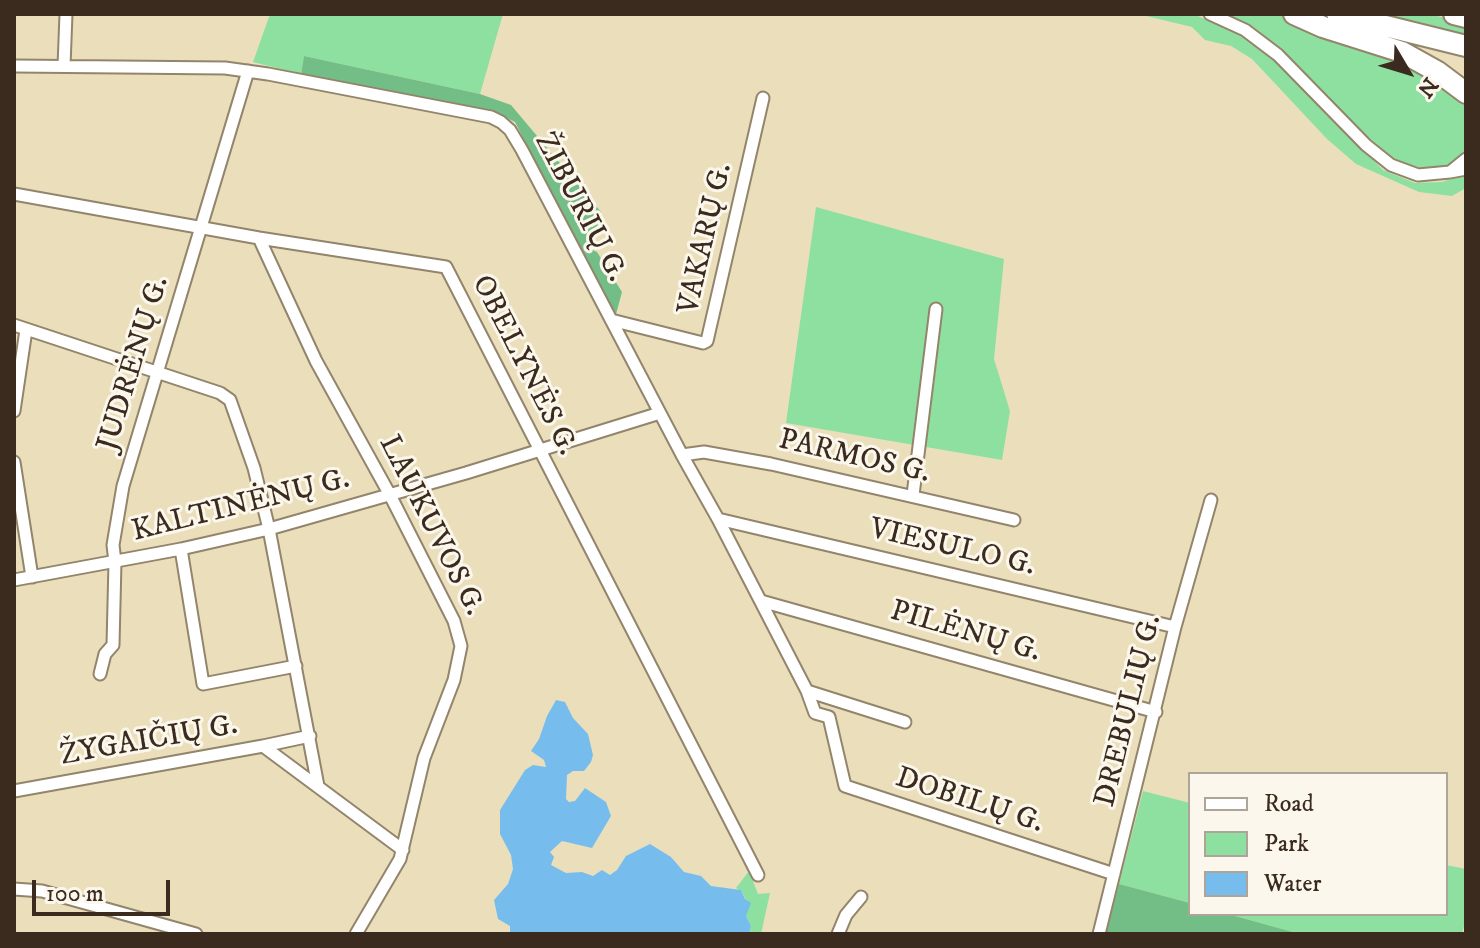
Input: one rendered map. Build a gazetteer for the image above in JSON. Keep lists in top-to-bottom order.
{
  "streets": {
    "street": [
      "ŽIBURIŲ G.",
      "VAKARŲ G.",
      "JUDRĖNŲ G.",
      "OBELYNĖS G.",
      "PARMOS G.",
      "KALTINĖNŲ G.",
      "LAUKUVOS G.",
      "VIESULO G.",
      "PILĖNŲ G.",
      "DREBULIŲ G.",
      "ŽYGAIČIŲ G.",
      "DOBILŲ G."
    ]
  },
  "crossings": [
    ["ŽIBURIŲ G.", "VAKARŲ G."],
    ["ŽIBURIŲ G.", "JUDRĖNŲ G."],
    ["ŽIBURIŲ G.", "PARMOS G."],
    ["ŽIBURIŲ G.", "KALTINĖNŲ G."],
    ["ŽIBURIŲ G.", "VIESULO G."],
    ["ŽIBURIŲ G.", "PILĖNŲ G."],
    ["ŽIBURIŲ G.", "DOBILŲ G."],
    ["JUDRĖNŲ G.", "OBELYNĖS G."],
    ["JUDRĖNŲ G.", "KALTINĖNŲ G."],
    ["OBELYNĖS G.", "KALTINĖNŲ G."],
    ["OBELYNĖS G.", "LAUKUVOS G."],
    ["KALTINĖNŲ G.", "LAUKUVOS G."],
    ["LAUKUVOS G.", "ŽYGAIČIŲ G."],
    ["VIESULO G.", "DREBULIŲ G."],
    ["PILĖNŲ G.", "DREBULIŲ G."],
    ["DREBULIŲ G.", "DOBILŲ G."]
  ],
  "legend": ["Road", "Park", "Water"],
  "scale_bar": "100 m",
  "north": "bottom right"
}
